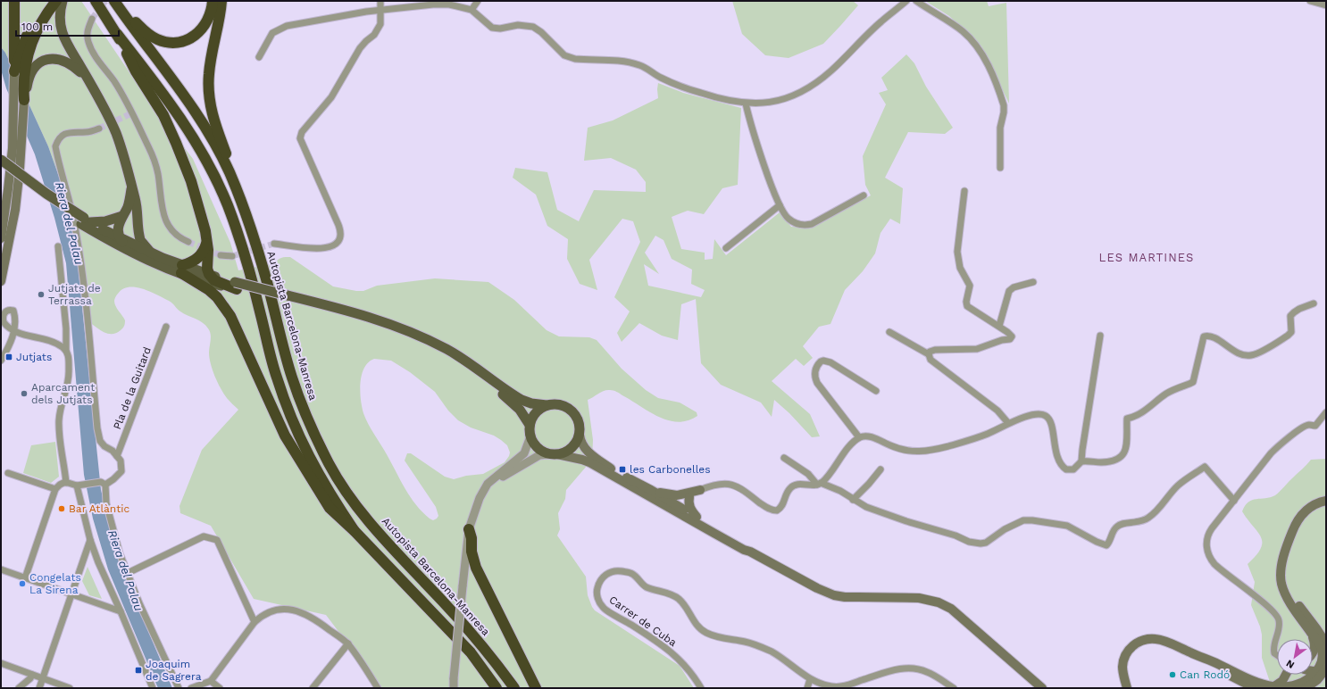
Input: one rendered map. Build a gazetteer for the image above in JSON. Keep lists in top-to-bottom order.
{
  "streets": {
    "highway": ["Autopista Barcelona-Manresa"],
    "street": ["Pla de la Guitard", "Carrer de Cuba"]
  },
  "districts": ["LES MARTINES"],
  "water": ["Riera del Palau"],
  "places": {
    "other": [
      "Jutjats de Terrassa",
      "Aparcament dels Jutjats",
      "Bar Atlàntic",
      "Congelats La Sirena",
      "Can Rodó"
    ],
    "transit": ["Jutjats", "les Carbonelles", "Joaquim de Sagrera"]
  },
  "scale_bar": "100 m",
  "north": "bottom left"
}
